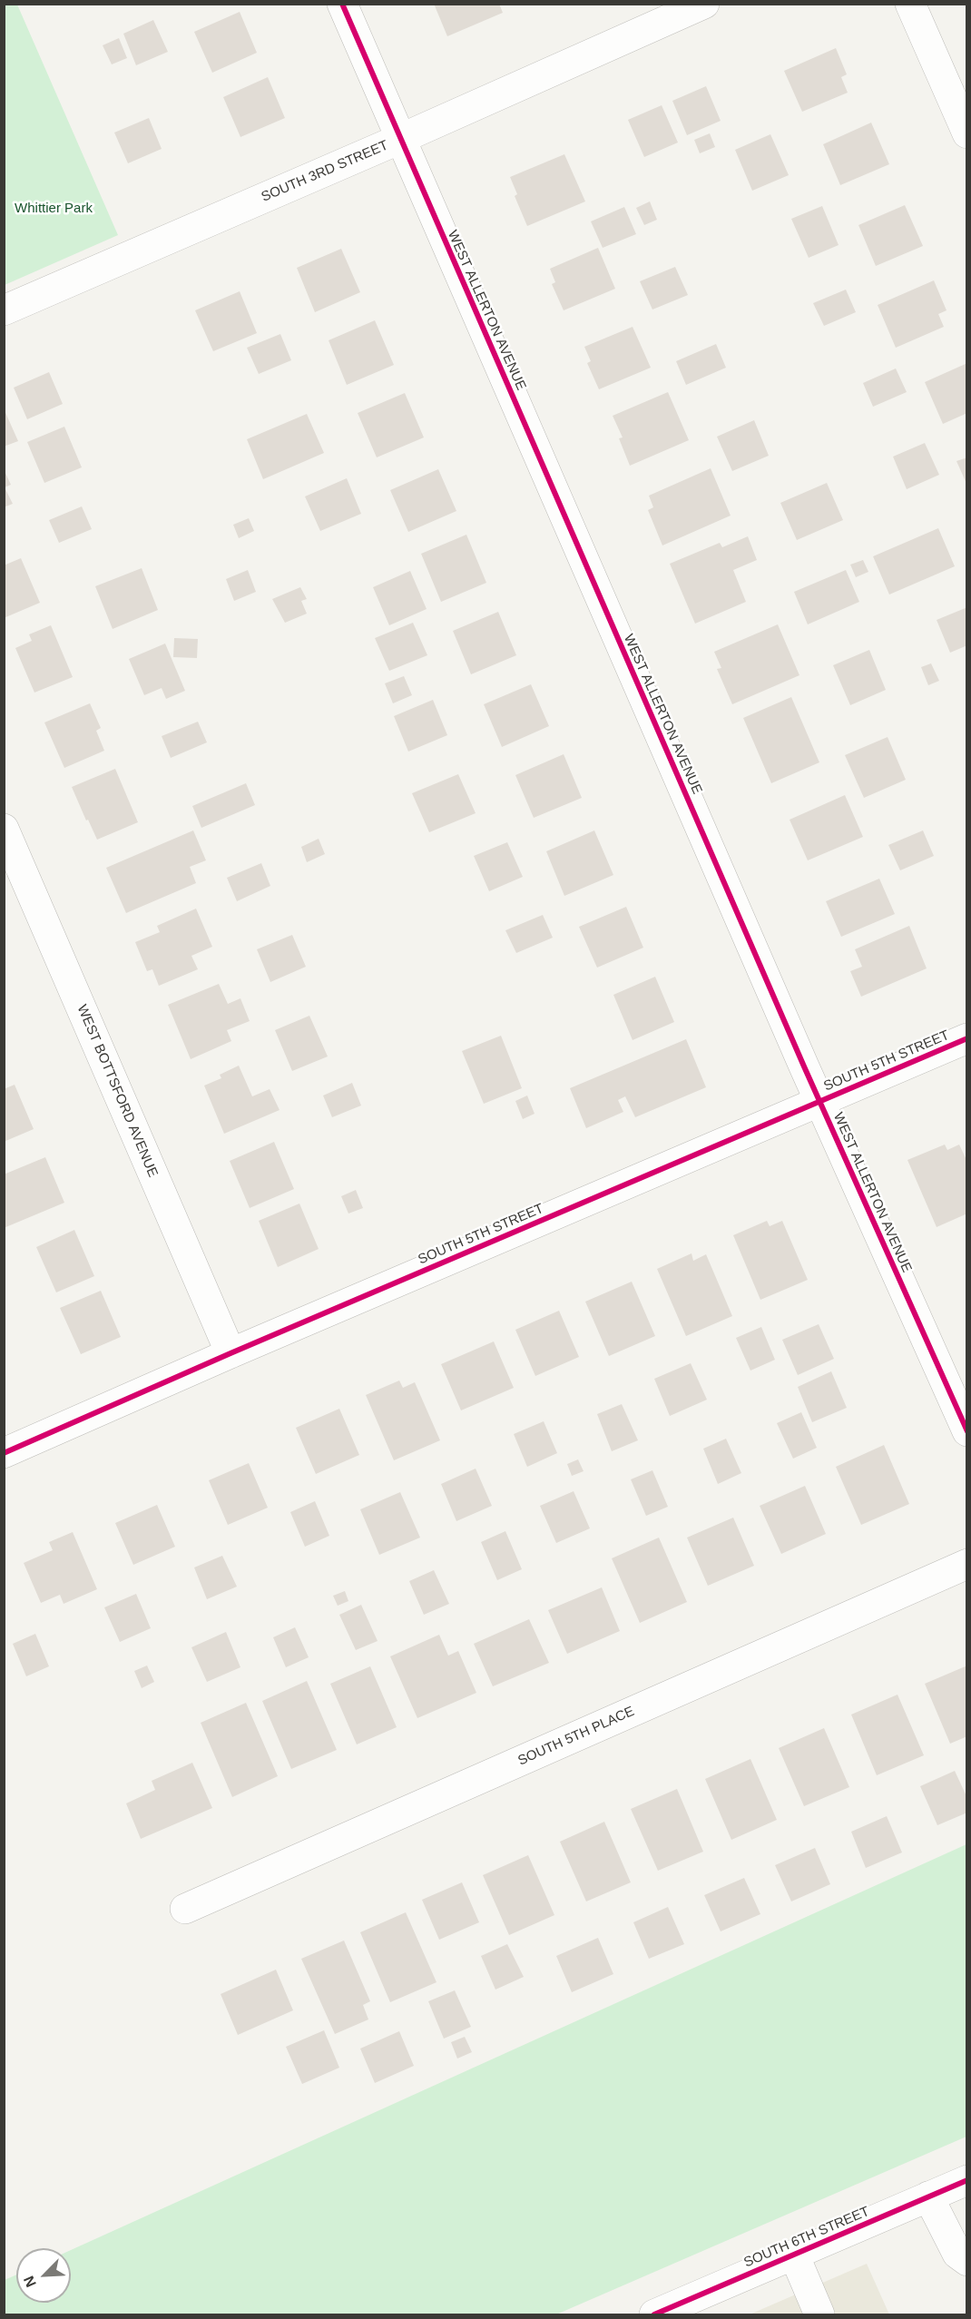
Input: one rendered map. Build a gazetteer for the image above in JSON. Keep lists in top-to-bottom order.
{
  "streets": {
    "street": [
      "SOUTH 3RD STREET",
      "WEST ALLERTON AVENUE",
      "SOUTH 5TH STREET",
      "WEST BOTTSFORD AVENUE",
      "SOUTH 5TH PLACE",
      "SOUTH 6TH STREET"
    ]
  },
  "crossings": [
    ["SOUTH 3RD STREET", "WEST ALLERTON AVENUE"],
    ["WEST ALLERTON AVENUE", "SOUTH 5TH STREET"],
    ["SOUTH 5TH STREET", "WEST BOTTSFORD AVENUE"]
  ],
  "parks": ["Whittier Park"],
  "north": "bottom left"
}
